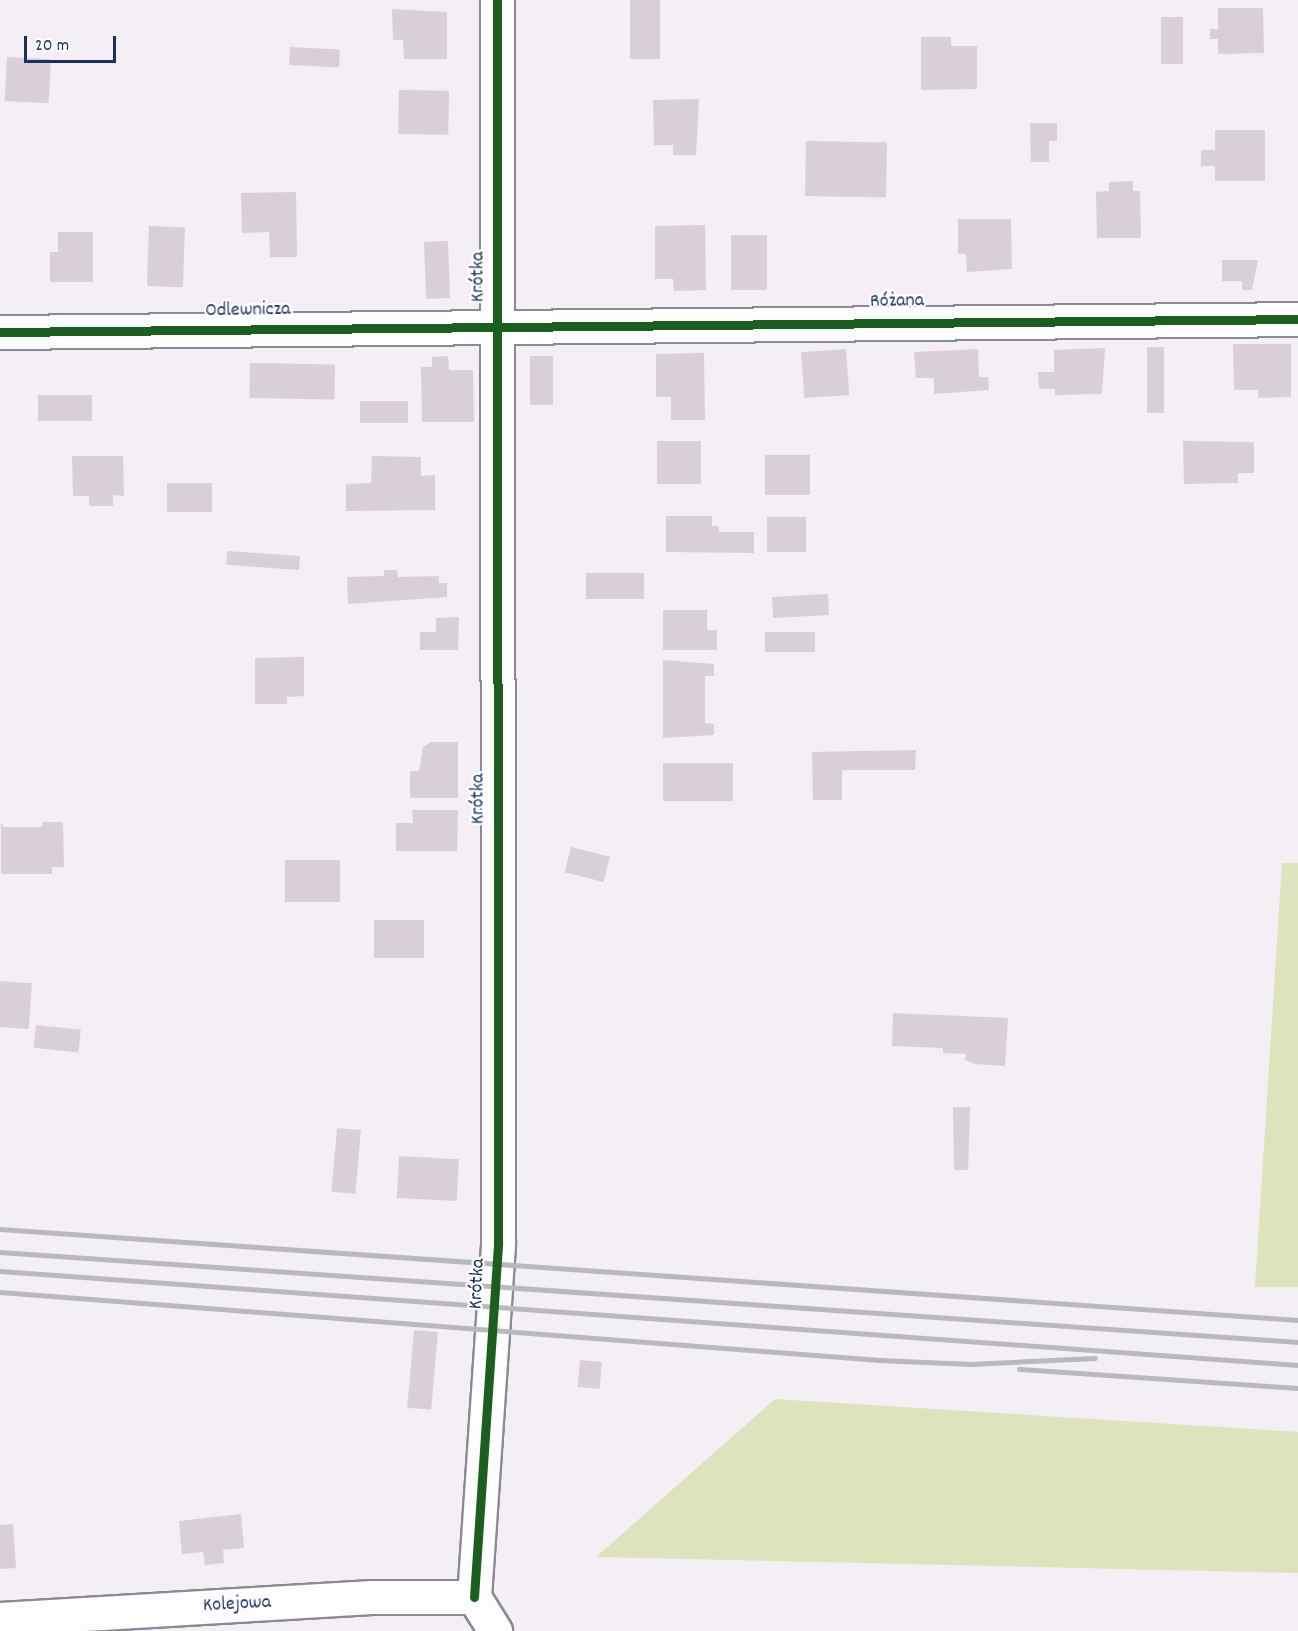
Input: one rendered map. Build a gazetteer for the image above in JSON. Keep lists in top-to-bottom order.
{
  "streets": {
    "street": [
      "Krótka",
      "Różana",
      "Odlewnicza",
      "Kolejowa"
    ]
  },
  "crossings": [
    ["Krótka", "Różana"],
    ["Krótka", "Odlewnicza"],
    ["Krótka", "Kolejowa"],
    ["Różana", "Odlewnicza"]
  ],
  "scale_bar": "20 m"
}
